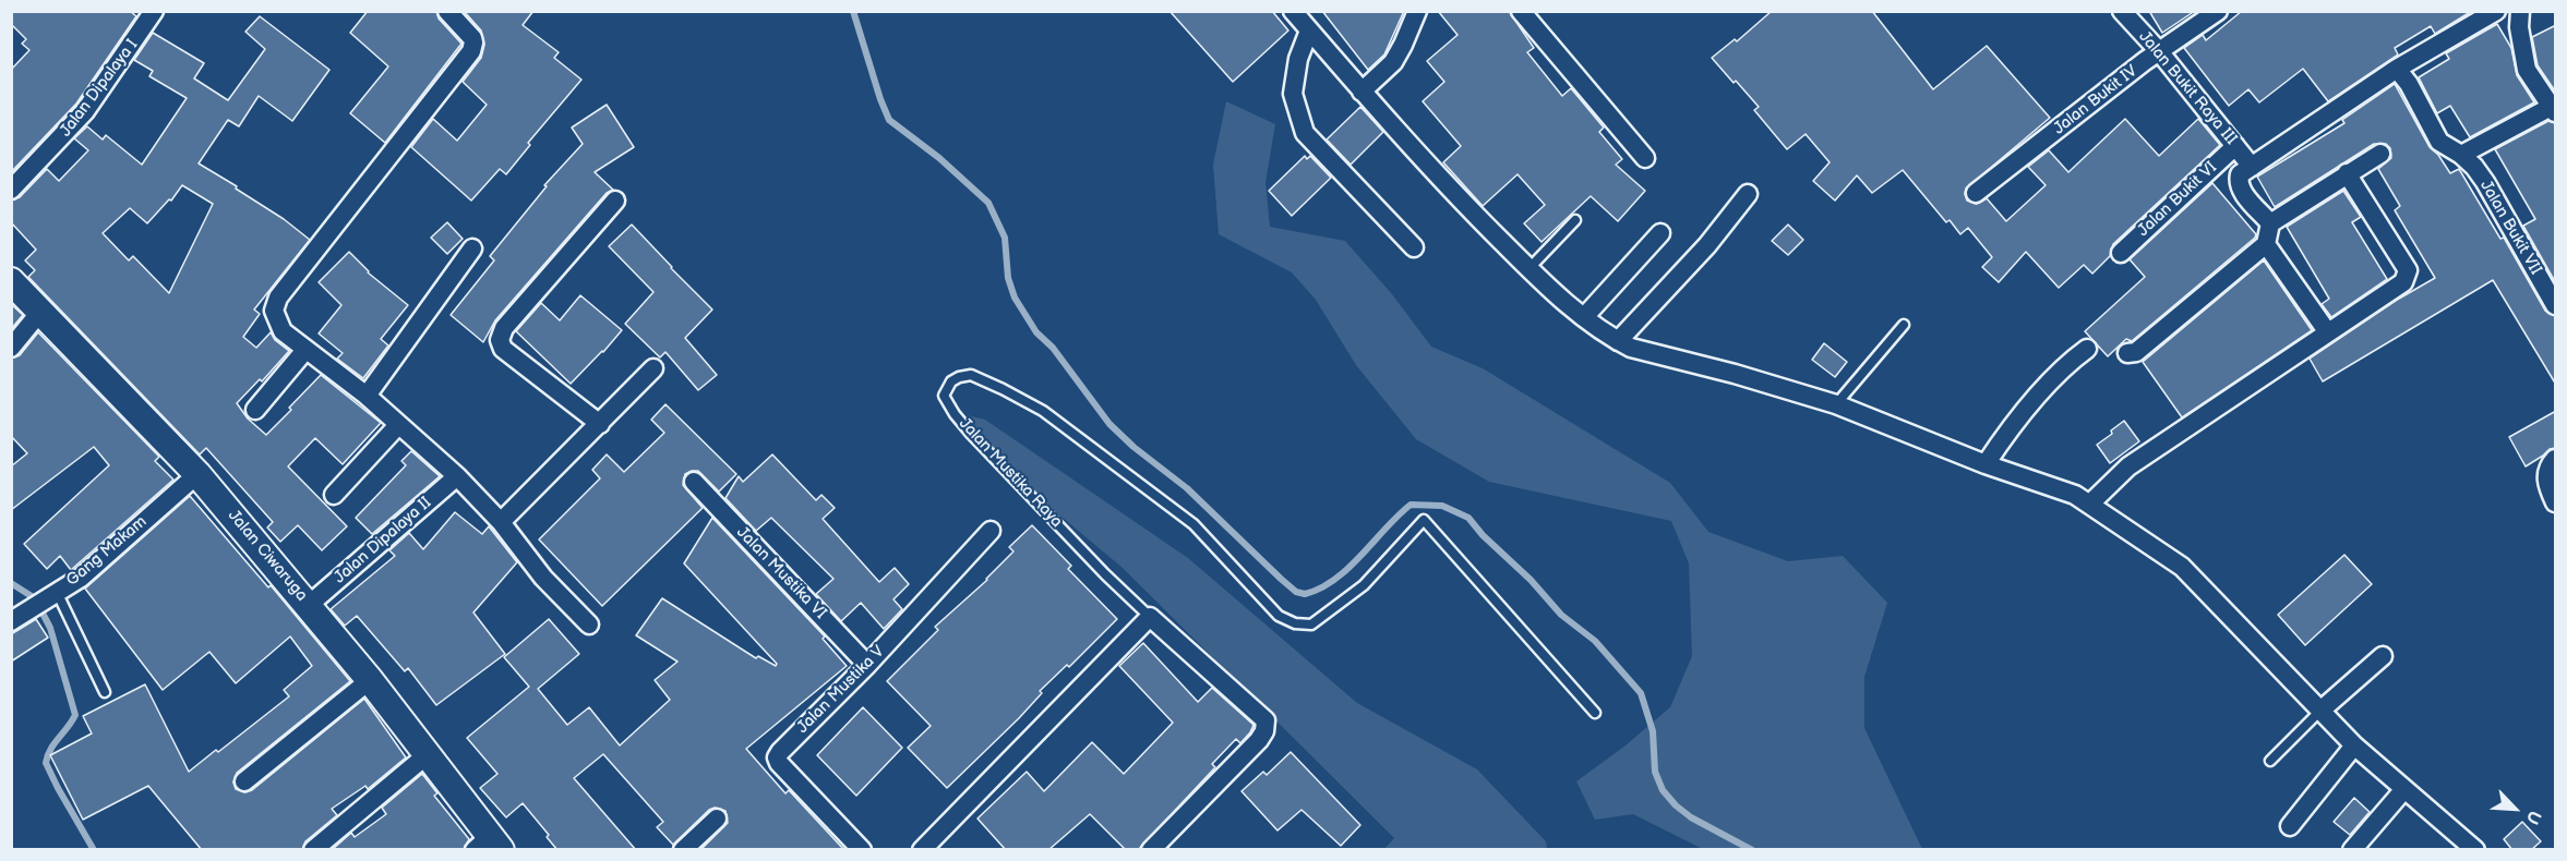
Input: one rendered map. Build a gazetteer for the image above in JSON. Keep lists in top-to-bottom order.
{
  "streets": {
    "street": [
      "Jalan Dipalaya I",
      "Jalan Bukit Raya III",
      "Jalan Bukit IV",
      "Jalan Bukit VI",
      "Jalan Bukit VII",
      "Jalan Dipalaya II",
      "Gang Makam",
      "Jalan Ciwaruga",
      "Jalan Mustika VI",
      "Jalan Mustika V"
    ],
    "lane": ["Jalan Mustika Raya"]
  },
  "crossings": [
    ["Jalan Bukit Raya III", "Jalan Bukit IV"],
    ["Jalan Bukit Raya III", "Jalan Bukit VI"],
    ["Jalan Dipalaya II", "Jalan Ciwaruga"],
    ["Gang Makam", "Jalan Ciwaruga"],
    ["Jalan Mustika VI", "Jalan Mustika V"]
  ],
  "north": "bottom right"
}
